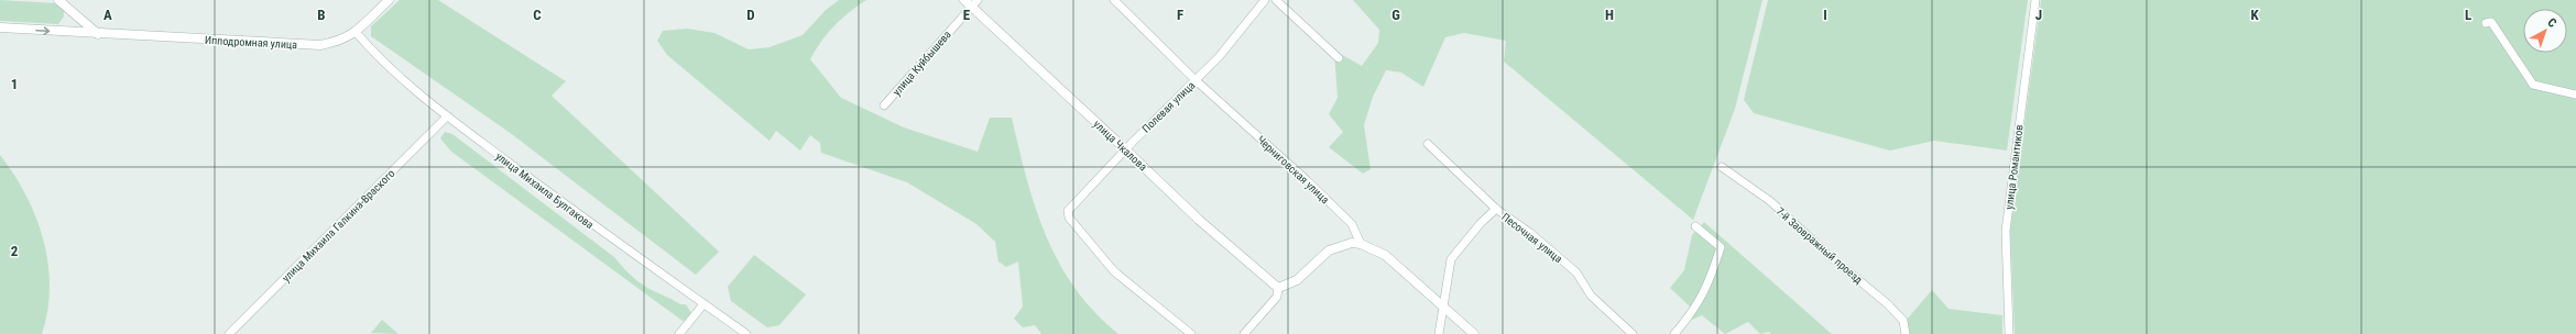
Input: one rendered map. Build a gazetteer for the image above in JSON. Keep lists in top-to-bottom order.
{
  "streets": {
    "street": [
      "Ипподромная улица",
      "улица Куйбышева",
      "Полевая улица",
      "улица Чкалова",
      "улица Романтиков",
      "Черниговская улица",
      "улица Михаила Булгакова",
      "улица Михаила Галкина-Враского",
      "Песочная улица",
      "7-й Заовражный проезд"
    ]
  },
  "crossings": [
    ["Ипподромная улица", "улица Михаила Булгакова"],
    ["улица Куйбышева", "улица Чкалова"],
    ["Полевая улица", "улица Чкалова"],
    ["Полевая улица", "Черниговская улица"],
    ["улица Михаила Булгакова", "улица Михаила Галкина-Враского"]
  ],
  "north": "top right",
  "grid": {
    "columns": [
      "A",
      "B",
      "C",
      "D",
      "E",
      "F",
      "G",
      "H",
      "I",
      "J",
      "K",
      "L"
    ],
    "rows": ["1", "2"]
  }
}
